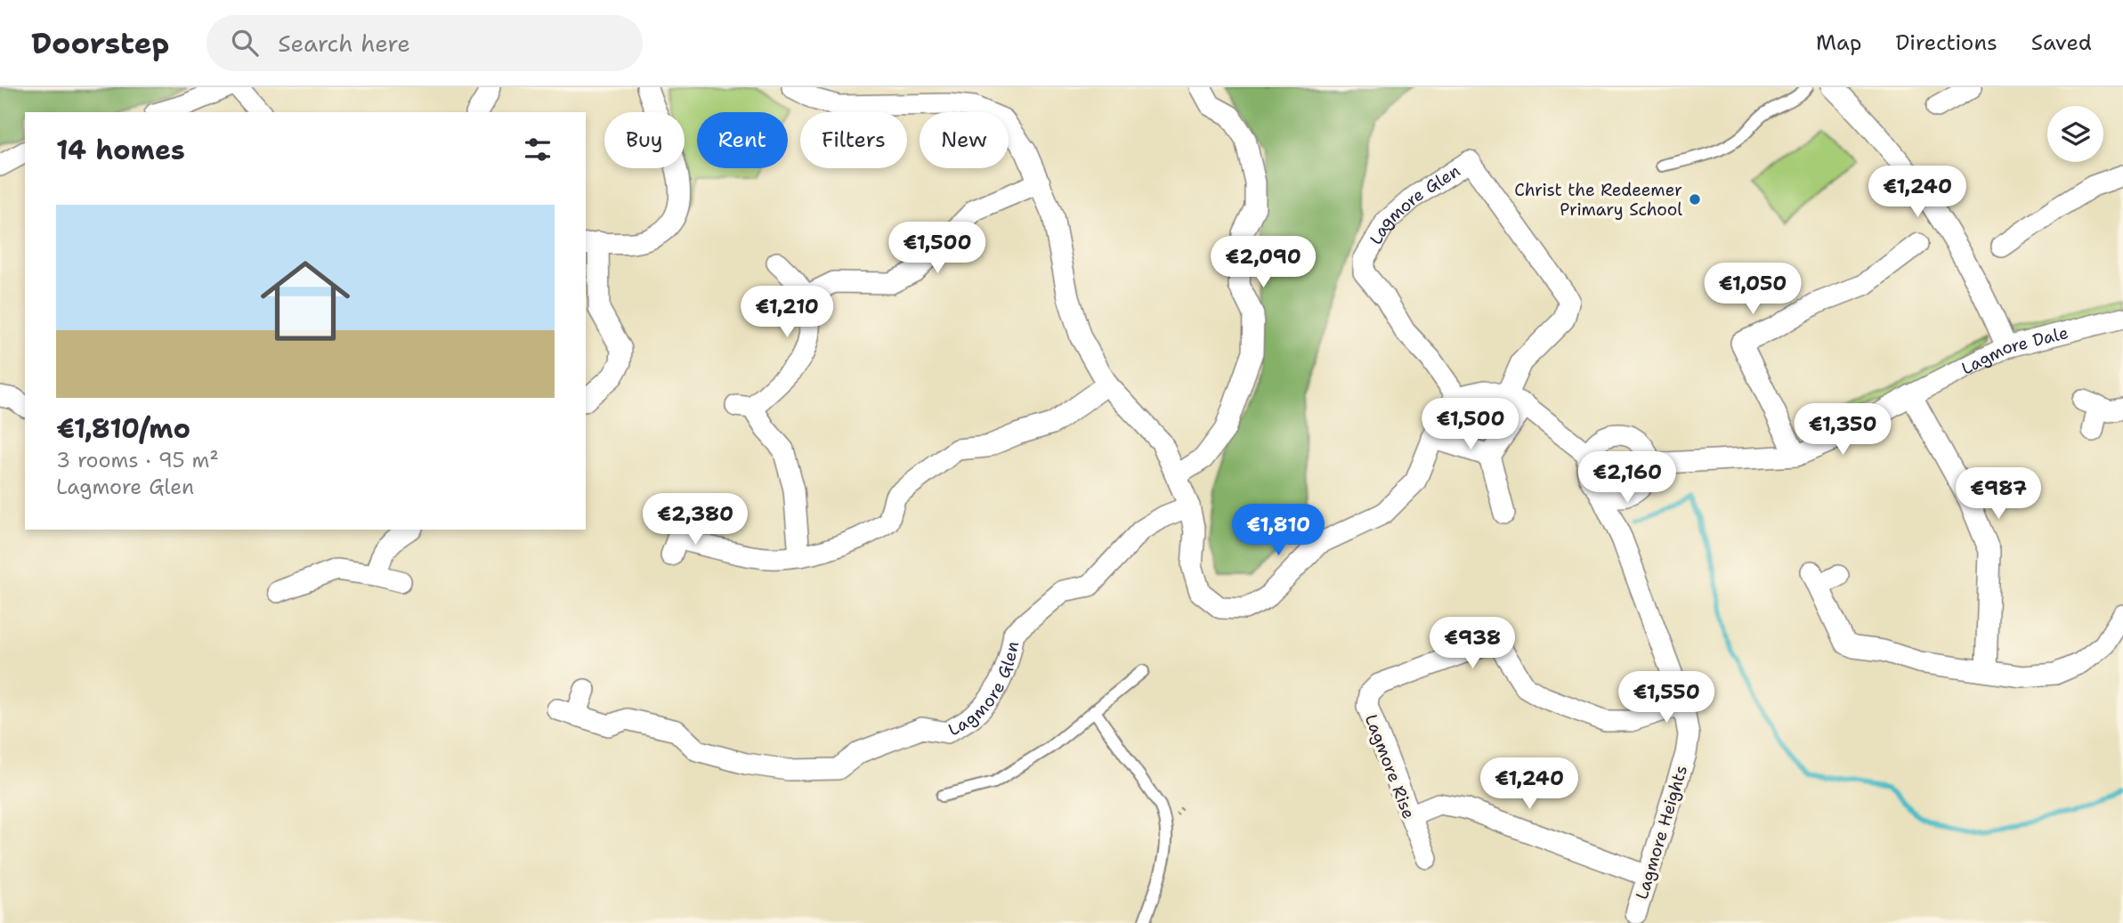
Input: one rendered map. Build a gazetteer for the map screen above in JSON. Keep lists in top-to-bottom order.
{
  "streets": {
    "street": [
      "Lagmore Glen",
      "Lagmore Dale",
      "Lagmore Rise",
      "Lagmore Heights"
    ]
  },
  "crossings": [
    ["Lagmore Dale", "Lagmore Heights"],
    ["Lagmore Rise", "Lagmore Heights"]
  ],
  "places": ["Christ the Redeemer Primary School"],
  "page": {
    "header": "Doorstep",
    "search": "Search here",
    "nav": ["Map", "Directions", "Saved"],
    "chip": [
      "Buy",
      "Rent",
      "Filters",
      "New"
    ],
    "heading": "14 homes",
    "price": [
      "€1,240",
      "€1,500",
      "€2,090",
      "€1,050",
      "€1,210",
      "€1,500",
      "€1,350",
      "€2,160",
      "€987",
      "€2,380",
      "€1,810",
      "€938",
      "€1,550",
      "€1,240"
    ],
    "list": [
      {
        "name": "€1,810/mo",
        "note": "3 rooms · 95 m² · Lagmore Glen"
      }
    ]
  }
}
